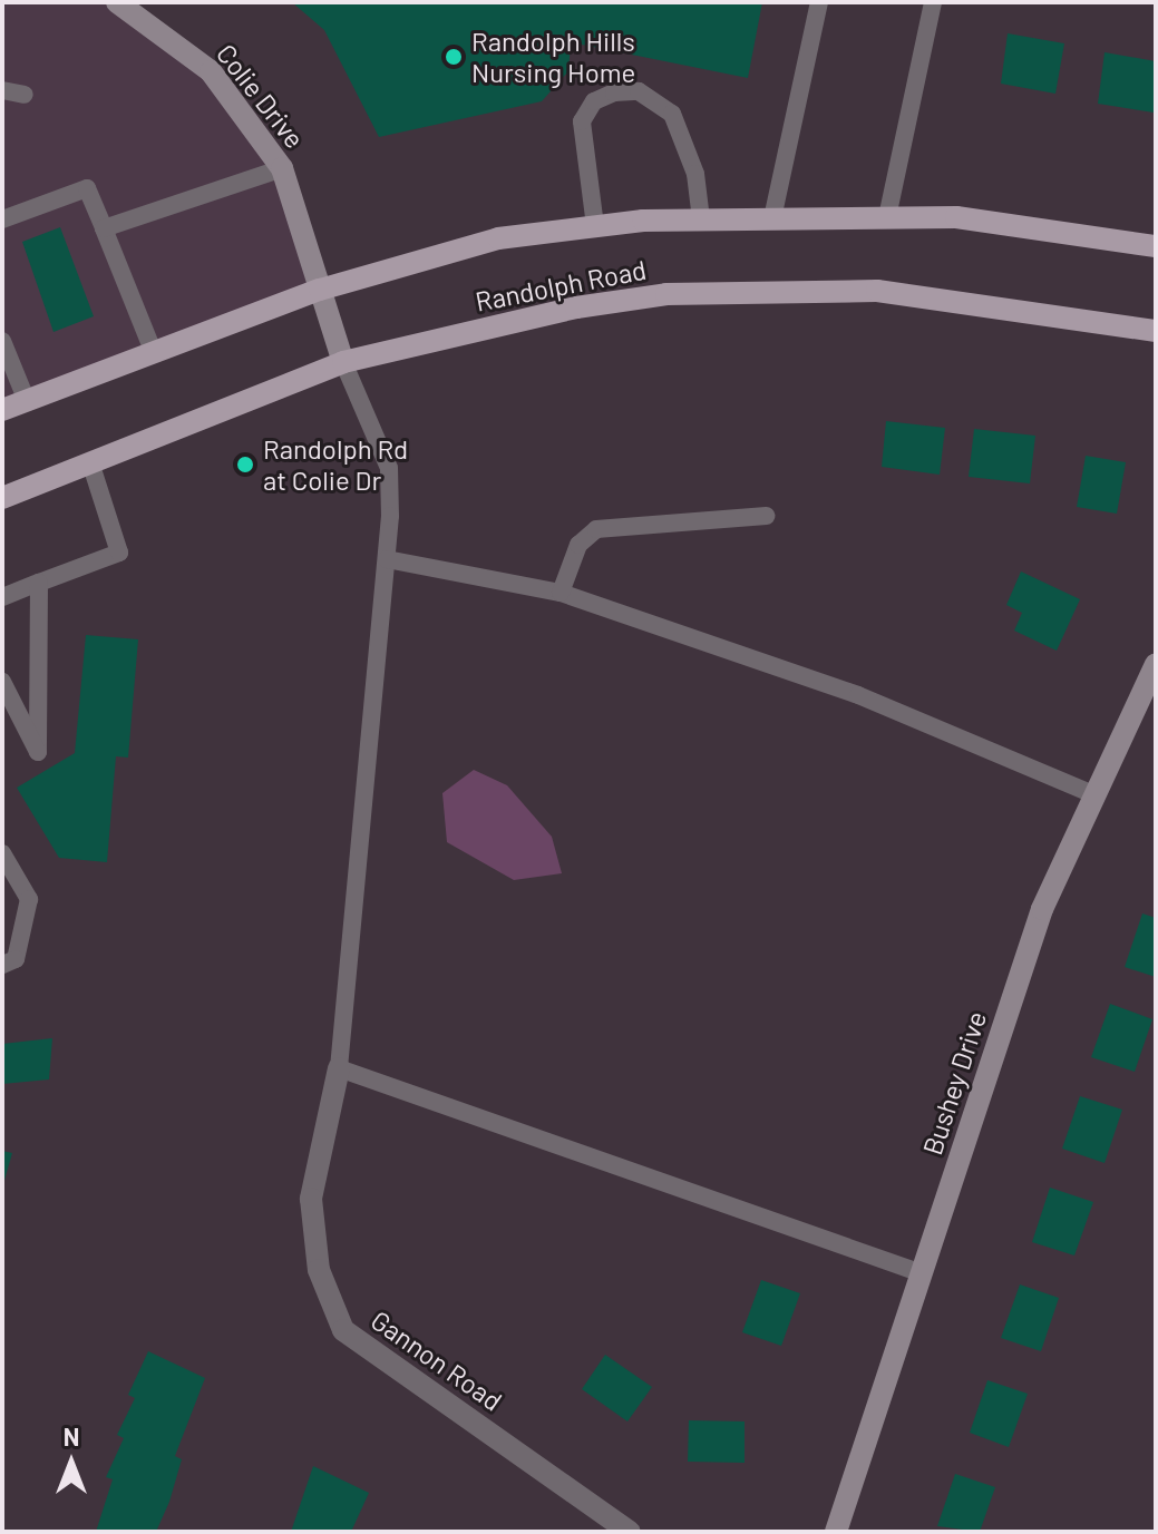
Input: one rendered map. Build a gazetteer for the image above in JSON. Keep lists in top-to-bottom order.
{
  "streets": {
    "main road": ["Randolph Road"],
    "street": ["Colie Drive", "Bushey Drive", "Gannon Road"]
  },
  "crossings": [
    ["Colie Drive", "Randolph Road"]
  ],
  "places": ["Randolph Hills Nursing Home", "Randolph Rd at Colie Dr"],
  "north": "top"
}
